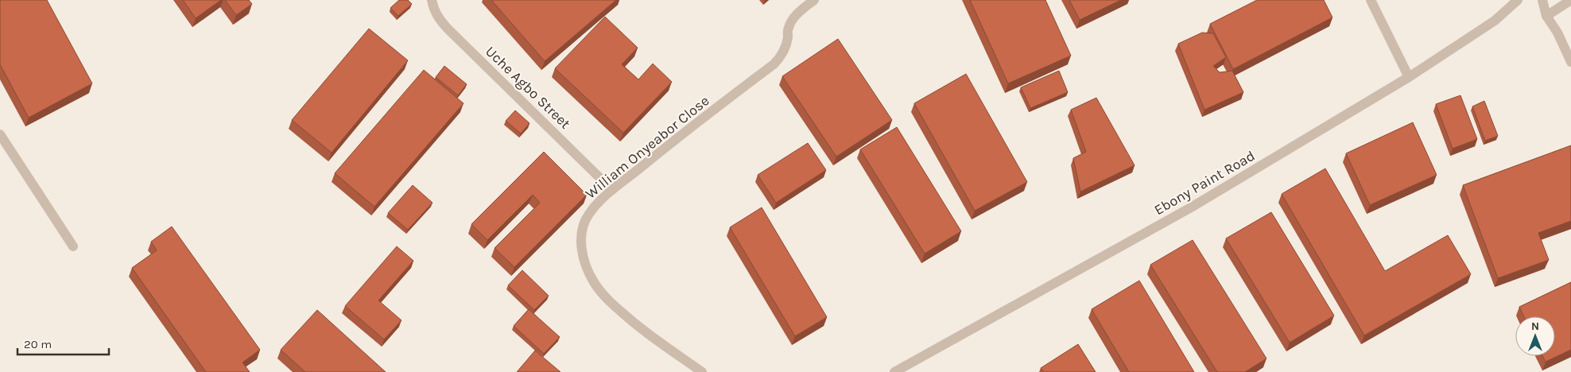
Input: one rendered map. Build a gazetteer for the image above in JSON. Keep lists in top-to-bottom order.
{
  "streets": {
    "street": ["Uche Agbo Street", "William Onyeabor Close", "Ebony Paint Road"]
  },
  "crossings": [
    ["Uche Agbo Street", "William Onyeabor Close"]
  ],
  "scale_bar": "20 m",
  "north": "top"
}
